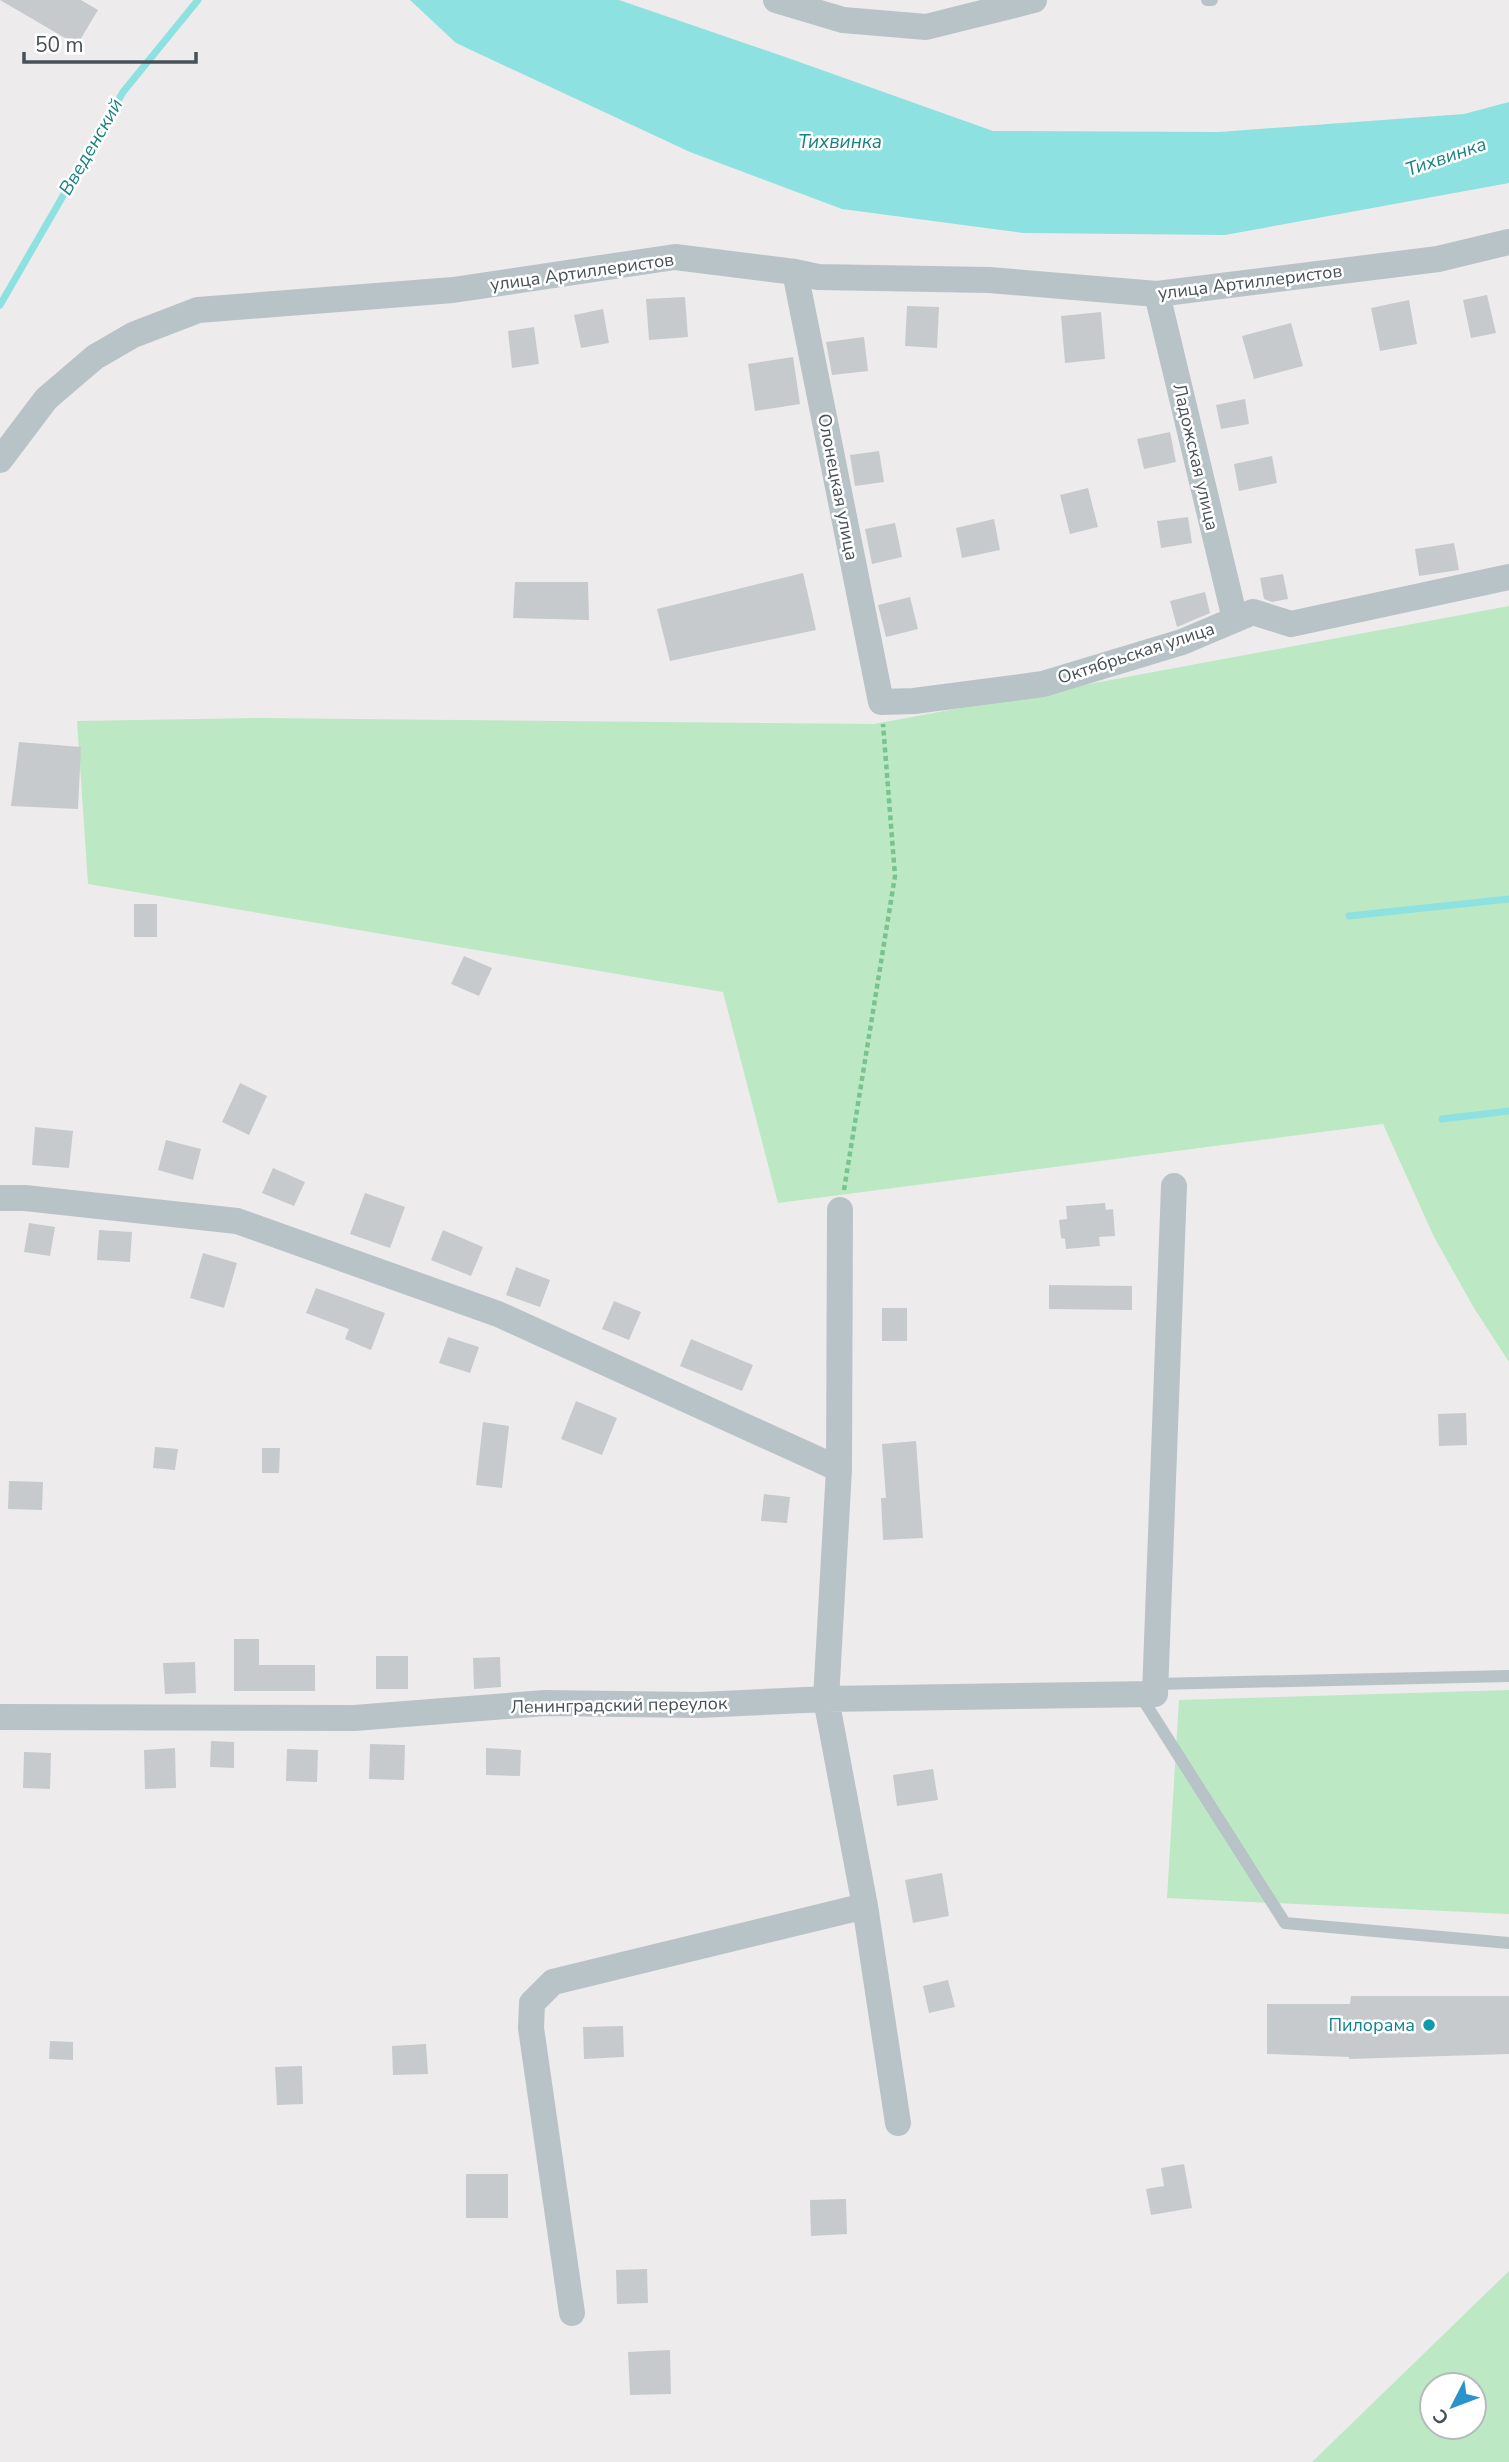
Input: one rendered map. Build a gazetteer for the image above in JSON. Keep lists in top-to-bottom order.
{
  "streets": {
    "street": [
      "улица Артиллеристов",
      "Ладожская улица",
      "Олонецкая улица",
      "Октябрьская улица",
      "Ленинградский переулок"
    ]
  },
  "crossings": [
    ["улица Артиллеристов", "Ладожская улица"],
    ["улица Артиллеристов", "Олонецкая улица"],
    ["Ладожская улица", "Октябрьская улица"],
    ["Олонецкая улица", "Октябрьская улица"]
  ],
  "water": ["Тихвинка", "Введенский"],
  "places": ["Пилорама"],
  "scale_bar": "50 m",
  "north": "bottom left"
}
